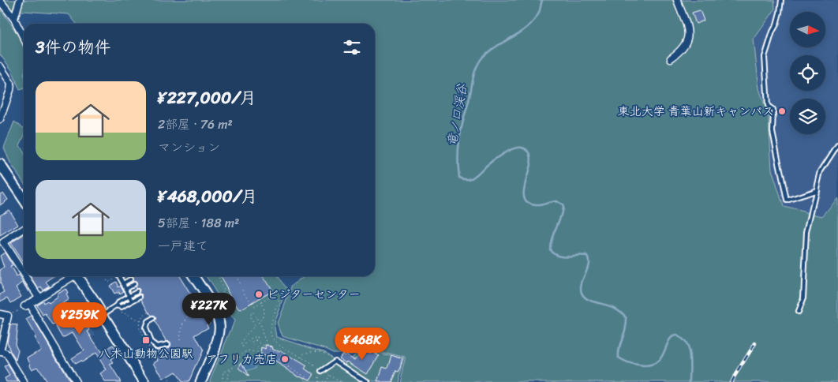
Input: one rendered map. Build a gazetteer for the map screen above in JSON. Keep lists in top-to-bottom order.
{
  "water": ["竜ノ口渓谷"],
  "places": {
    "other": ["東北大学 青葉山新キャンパス", "ビジターセンター", "アフリカ売店"],
    "transit": ["八木山動物公園駅"]
  },
  "north": "right",
  "page": {
    "heading": "3件の物件",
    "list": [
      {
        "name": "¥227,000/月",
        "note": "2部屋 · 76 m² · マンション"
      },
      {
        "name": "¥468,000/月",
        "note": "5部屋 · 188 m² · 一戸建て"
      }
    ],
    "price": ["¥227K", "¥259K", "¥468K"]
  }
}
